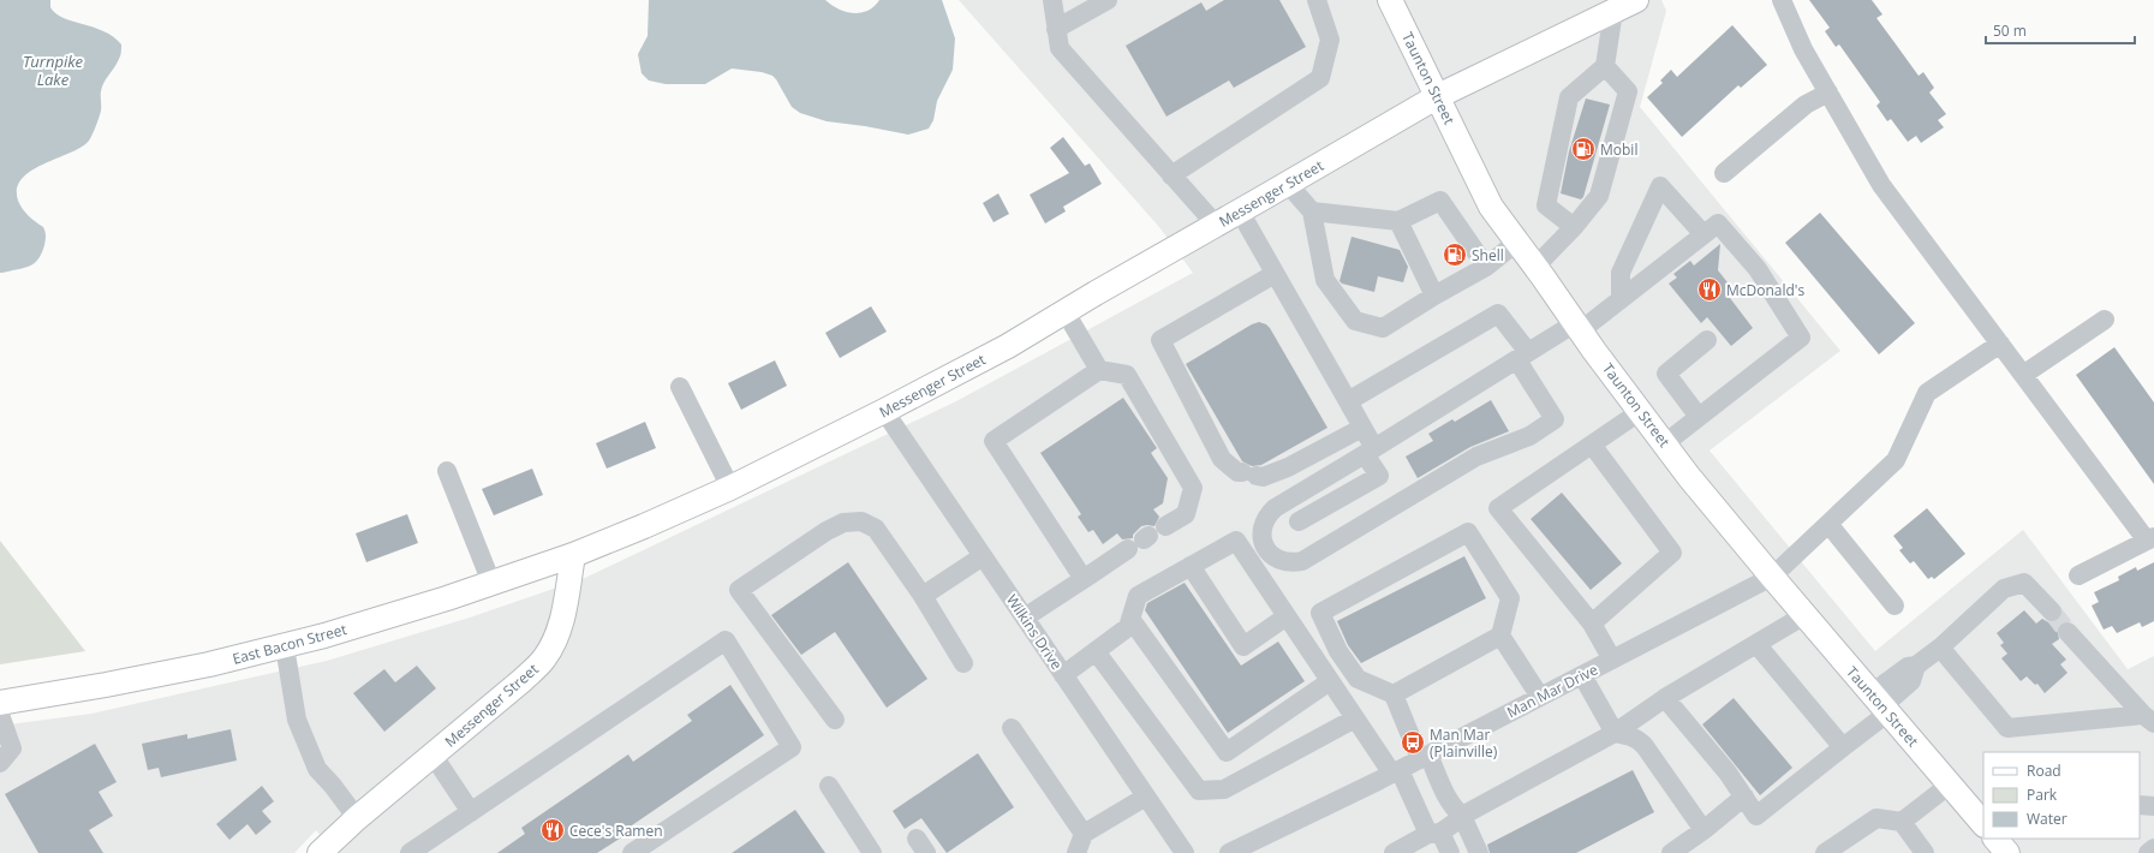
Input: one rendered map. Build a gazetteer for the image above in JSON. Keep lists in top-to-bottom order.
{
  "streets": {
    "main road": ["Taunton Street", "Messenger Street", "East Bacon Street"],
    "street": ["Wilkins Drive", "Man Mar Drive"]
  },
  "crossings": [
    ["Taunton Street", "Messenger Street"],
    ["Taunton Street", "Man Mar Drive"],
    ["Messenger Street", "Wilkins Drive"],
    ["Messenger Street", "East Bacon Street"]
  ],
  "water": ["Turnpike Lake"],
  "places": {
    "fuel station": ["Mobil", "Shell"],
    "restaurant": ["McDonald's", "Cece's Ramen"],
    "bus stop": ["Man Mar (Plainville)"]
  },
  "legend": ["Road", "Park", "Water"],
  "scale_bar": "50 m"
}
